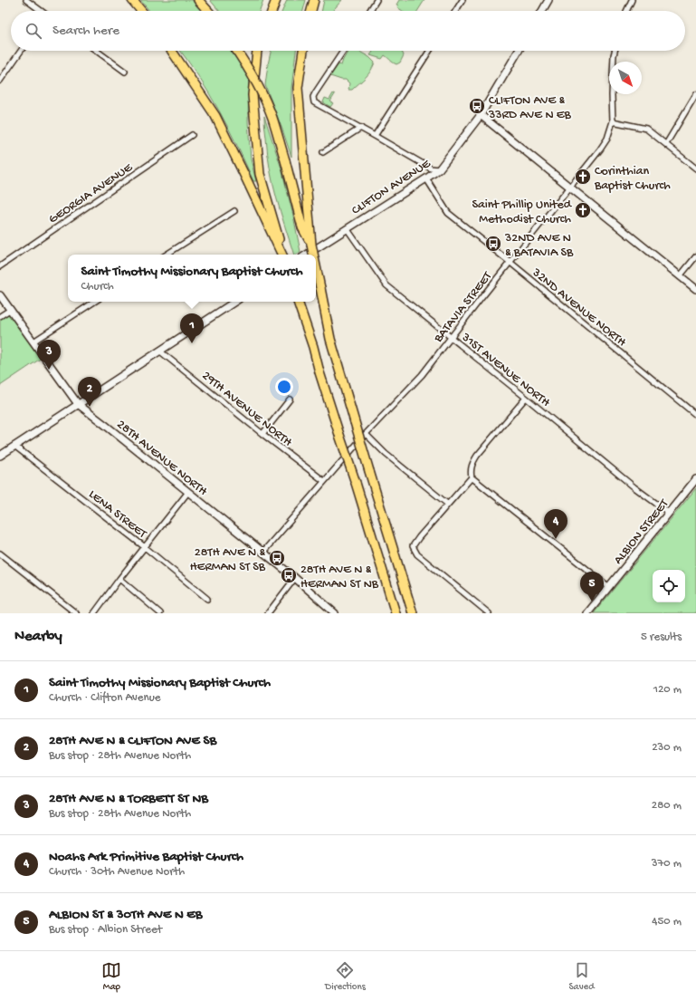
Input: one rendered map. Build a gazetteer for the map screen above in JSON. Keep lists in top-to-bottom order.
{
  "streets": {
    "street": [
      "CLIFTON AVENUE",
      "GEORGIA AVENUE",
      "BATAVIA STREET",
      "32ND AVENUE NORTH",
      "31ST AVENUE NORTH",
      "29TH AVENUE NORTH",
      "28TH AVENUE NORTH",
      "LENA STREET",
      "ALBION STREET"
    ]
  },
  "crossings": [
    ["CLIFTON AVENUE", "32ND AVENUE NORTH"],
    ["CLIFTON AVENUE", "31ST AVENUE NORTH"],
    ["BATAVIA STREET", "32ND AVENUE NORTH"],
    ["BATAVIA STREET", "31ST AVENUE NORTH"],
    ["BATAVIA STREET", "29TH AVENUE NORTH"],
    ["BATAVIA STREET", "28TH AVENUE NORTH"],
    ["31ST AVENUE NORTH", "ALBION STREET"]
  ],
  "places": {
    "bus stop": [
      "CLIFTON AVE & 33RD AVE N EB",
      "32ND AVE N & BATAVIA SB",
      "28TH AVE N & HERMAN ST SB",
      "28TH AVE N & HERMAN ST NB"
    ],
    "church": ["Corinthian Baptist Church", "Saint Phillip United Methodist Church"]
  },
  "north": "bottom right",
  "page": {
    "search": "Search here",
    "popup": ["Saint Timothy Missionary Baptist Church", "Church"],
    "pins": [
      "1",
      "3",
      "2",
      "4",
      "5"
    ],
    "heading": ["Nearby", "5 results"],
    "list": [
      {
        "mark": "1",
        "name": "Saint Timothy Missionary Baptist Church",
        "note": "Church · Clifton Avenue",
        "value": "120 m"
      },
      {
        "mark": "2",
        "name": "28TH AVE N & CLIFTON AVE SB",
        "note": "Bus stop · 28th Avenue North",
        "value": "230 m"
      },
      {
        "mark": "3",
        "name": "28TH AVE N & TORBETT ST NB",
        "note": "Bus stop · 28th Avenue North",
        "value": "280 m"
      },
      {
        "mark": "4",
        "name": "Noahs Ark Primitive Baptist Church",
        "note": "Church · 30th Avenue North",
        "value": "370 m"
      },
      {
        "mark": "5",
        "name": "ALBION ST & 30TH AVE N EB",
        "note": "Bus stop · Albion Street",
        "value": "450 m"
      }
    ],
    "nav": ["Map", "Directions", "Saved"]
  }
}
